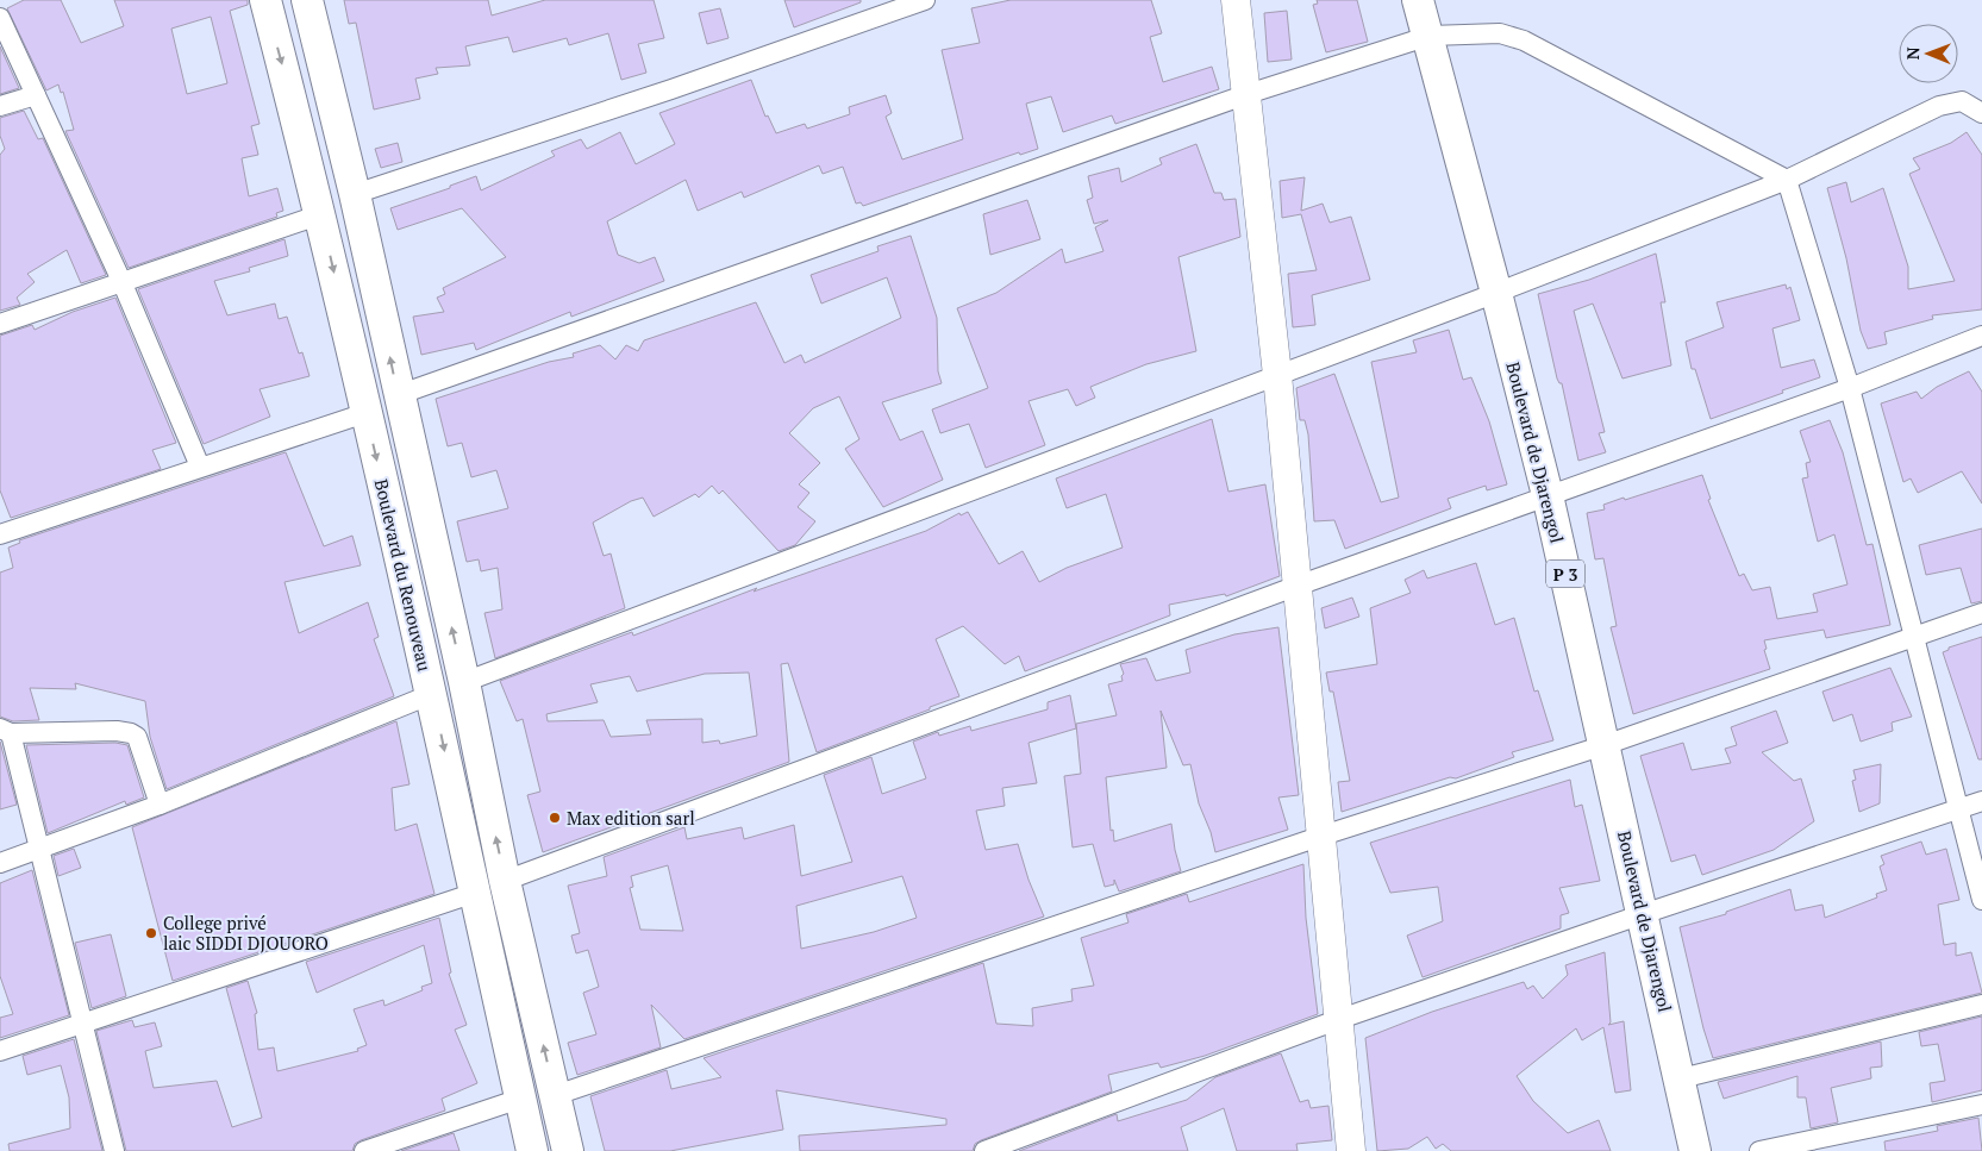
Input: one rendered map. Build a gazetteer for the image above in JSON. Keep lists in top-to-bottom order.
{
  "streets": {
    "main road": ["Boulevard de Djarengol", "P 3", "Boulevard du Renouveau"]
  },
  "places": ["Max edition sarl", "College privé laic SIDDI DJOUORO"],
  "north": "left"
}
